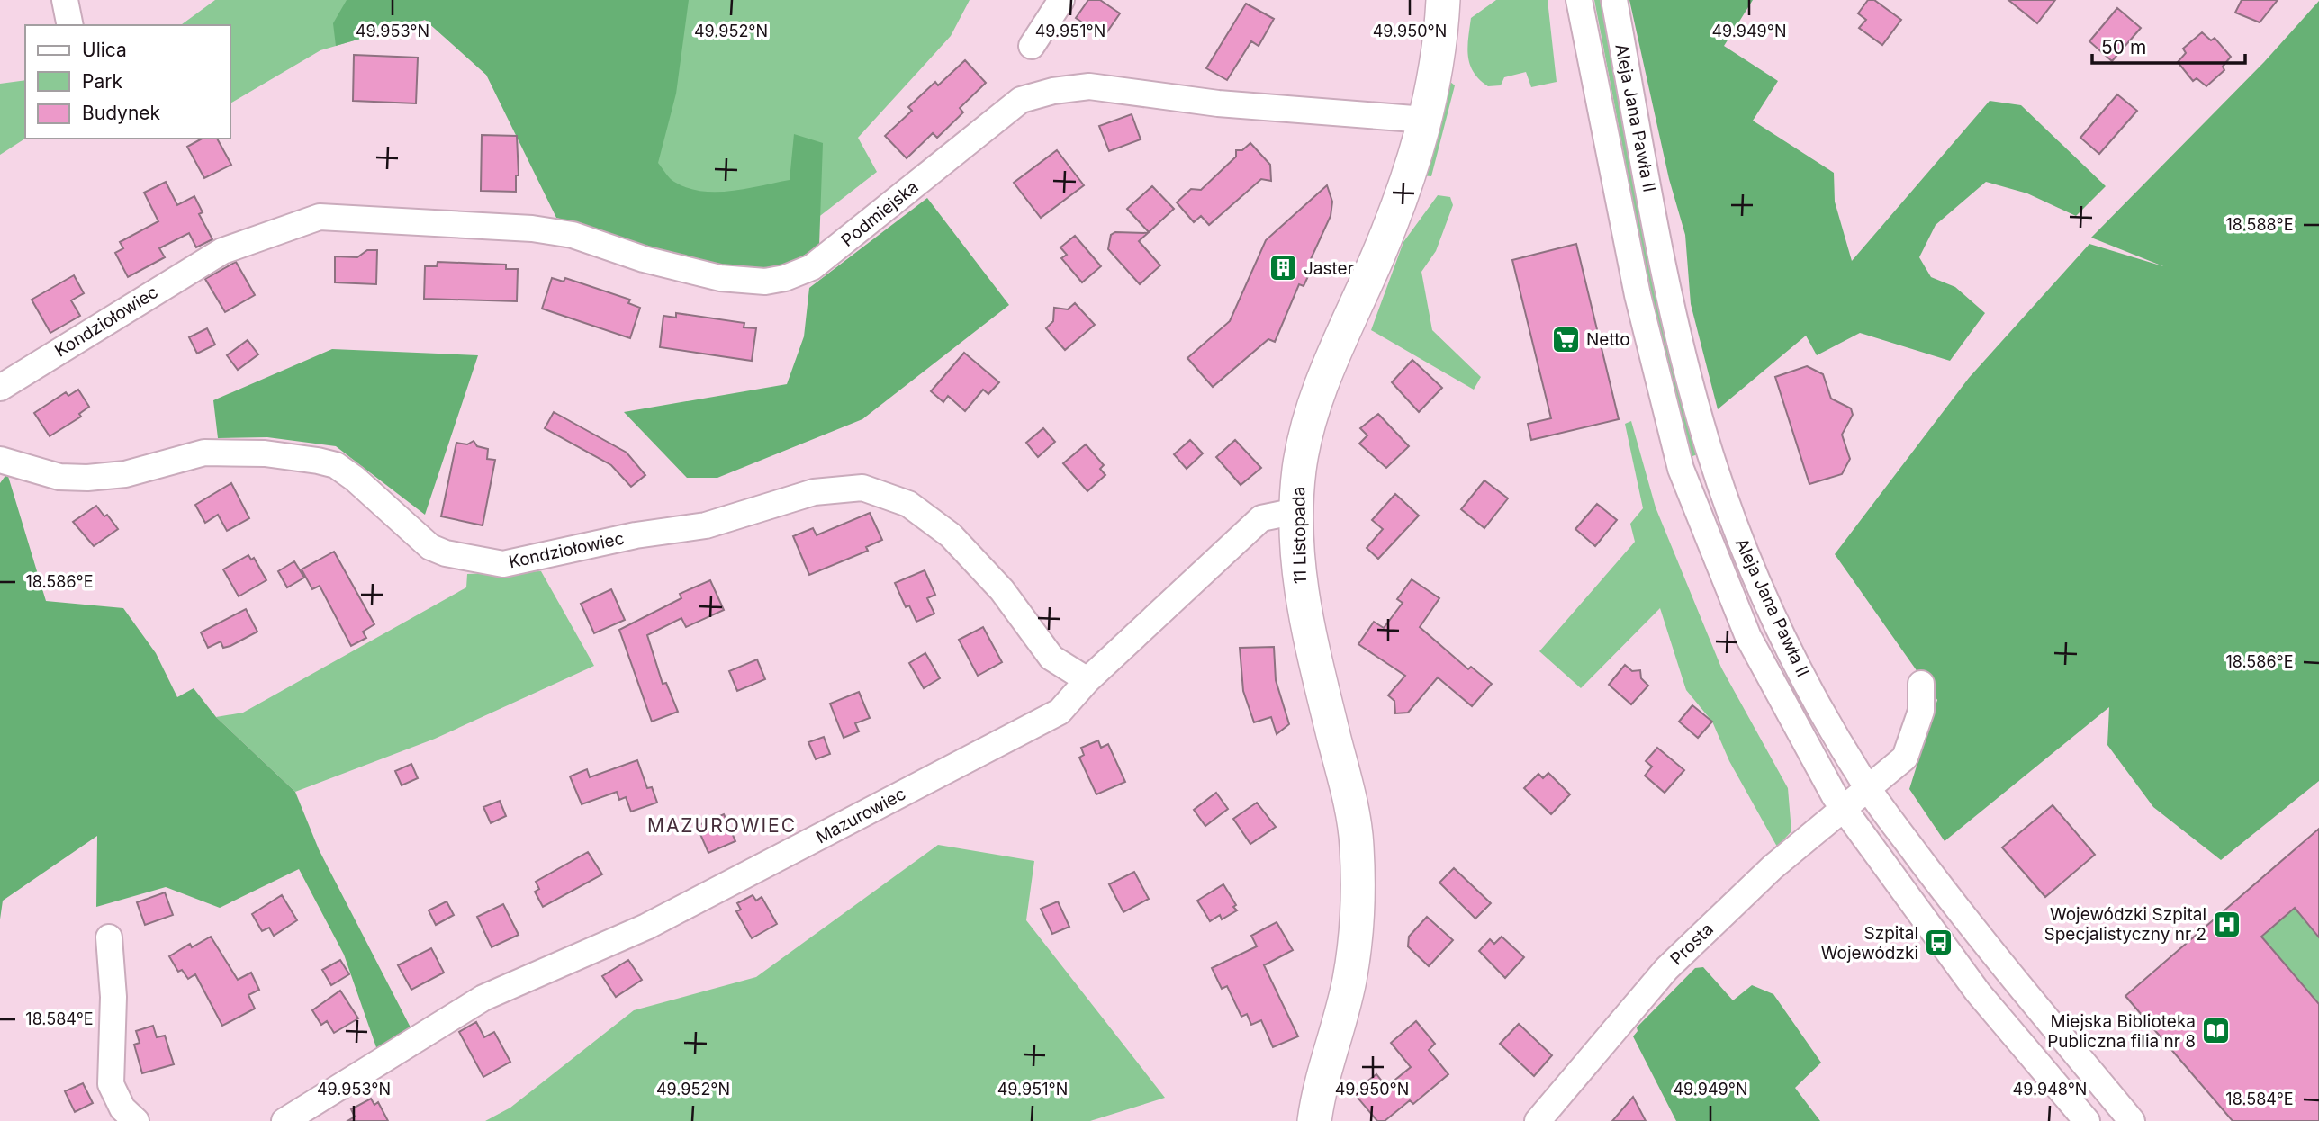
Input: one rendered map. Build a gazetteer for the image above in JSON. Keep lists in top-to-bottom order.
{
  "streets": {
    "main road": ["11 Listopada"],
    "street": [
      "Aleja Jana Pawła II",
      "Podmiejska",
      "Kondziołowiec",
      "Mazurowiec",
      "Prosta"
    ]
  },
  "crossings": [
    ["Aleja Jana Pawła II", "Prosta"],
    ["Podmiejska", "Kondziołowiec"],
    ["Podmiejska", "11 Listopada"],
    ["Kondziołowiec", "Mazurowiec"],
    ["11 Listopada", "Mazurowiec"]
  ],
  "districts": ["MAZUROWIEC"],
  "places": {
    "building": ["Jaster"],
    "supermarket": ["Netto"],
    "hospital": ["Wojewódzki Szpital Specjalistyczny nr 2"],
    "bus stop": ["Szpital Wojewódzki"],
    "library": ["Miejska Biblioteka Publiczna filia nr 8"]
  },
  "legend": ["Ulica", "Park", "Budynek"],
  "scale_bar": "50 m",
  "coordinates": [
    "49.953°N",
    "49.952°N",
    "49.951°N",
    "49.950°N",
    "49.949°N",
    "18.588°E",
    "18.586°E",
    "18.584°E",
    "49.948°N"
  ]
}
